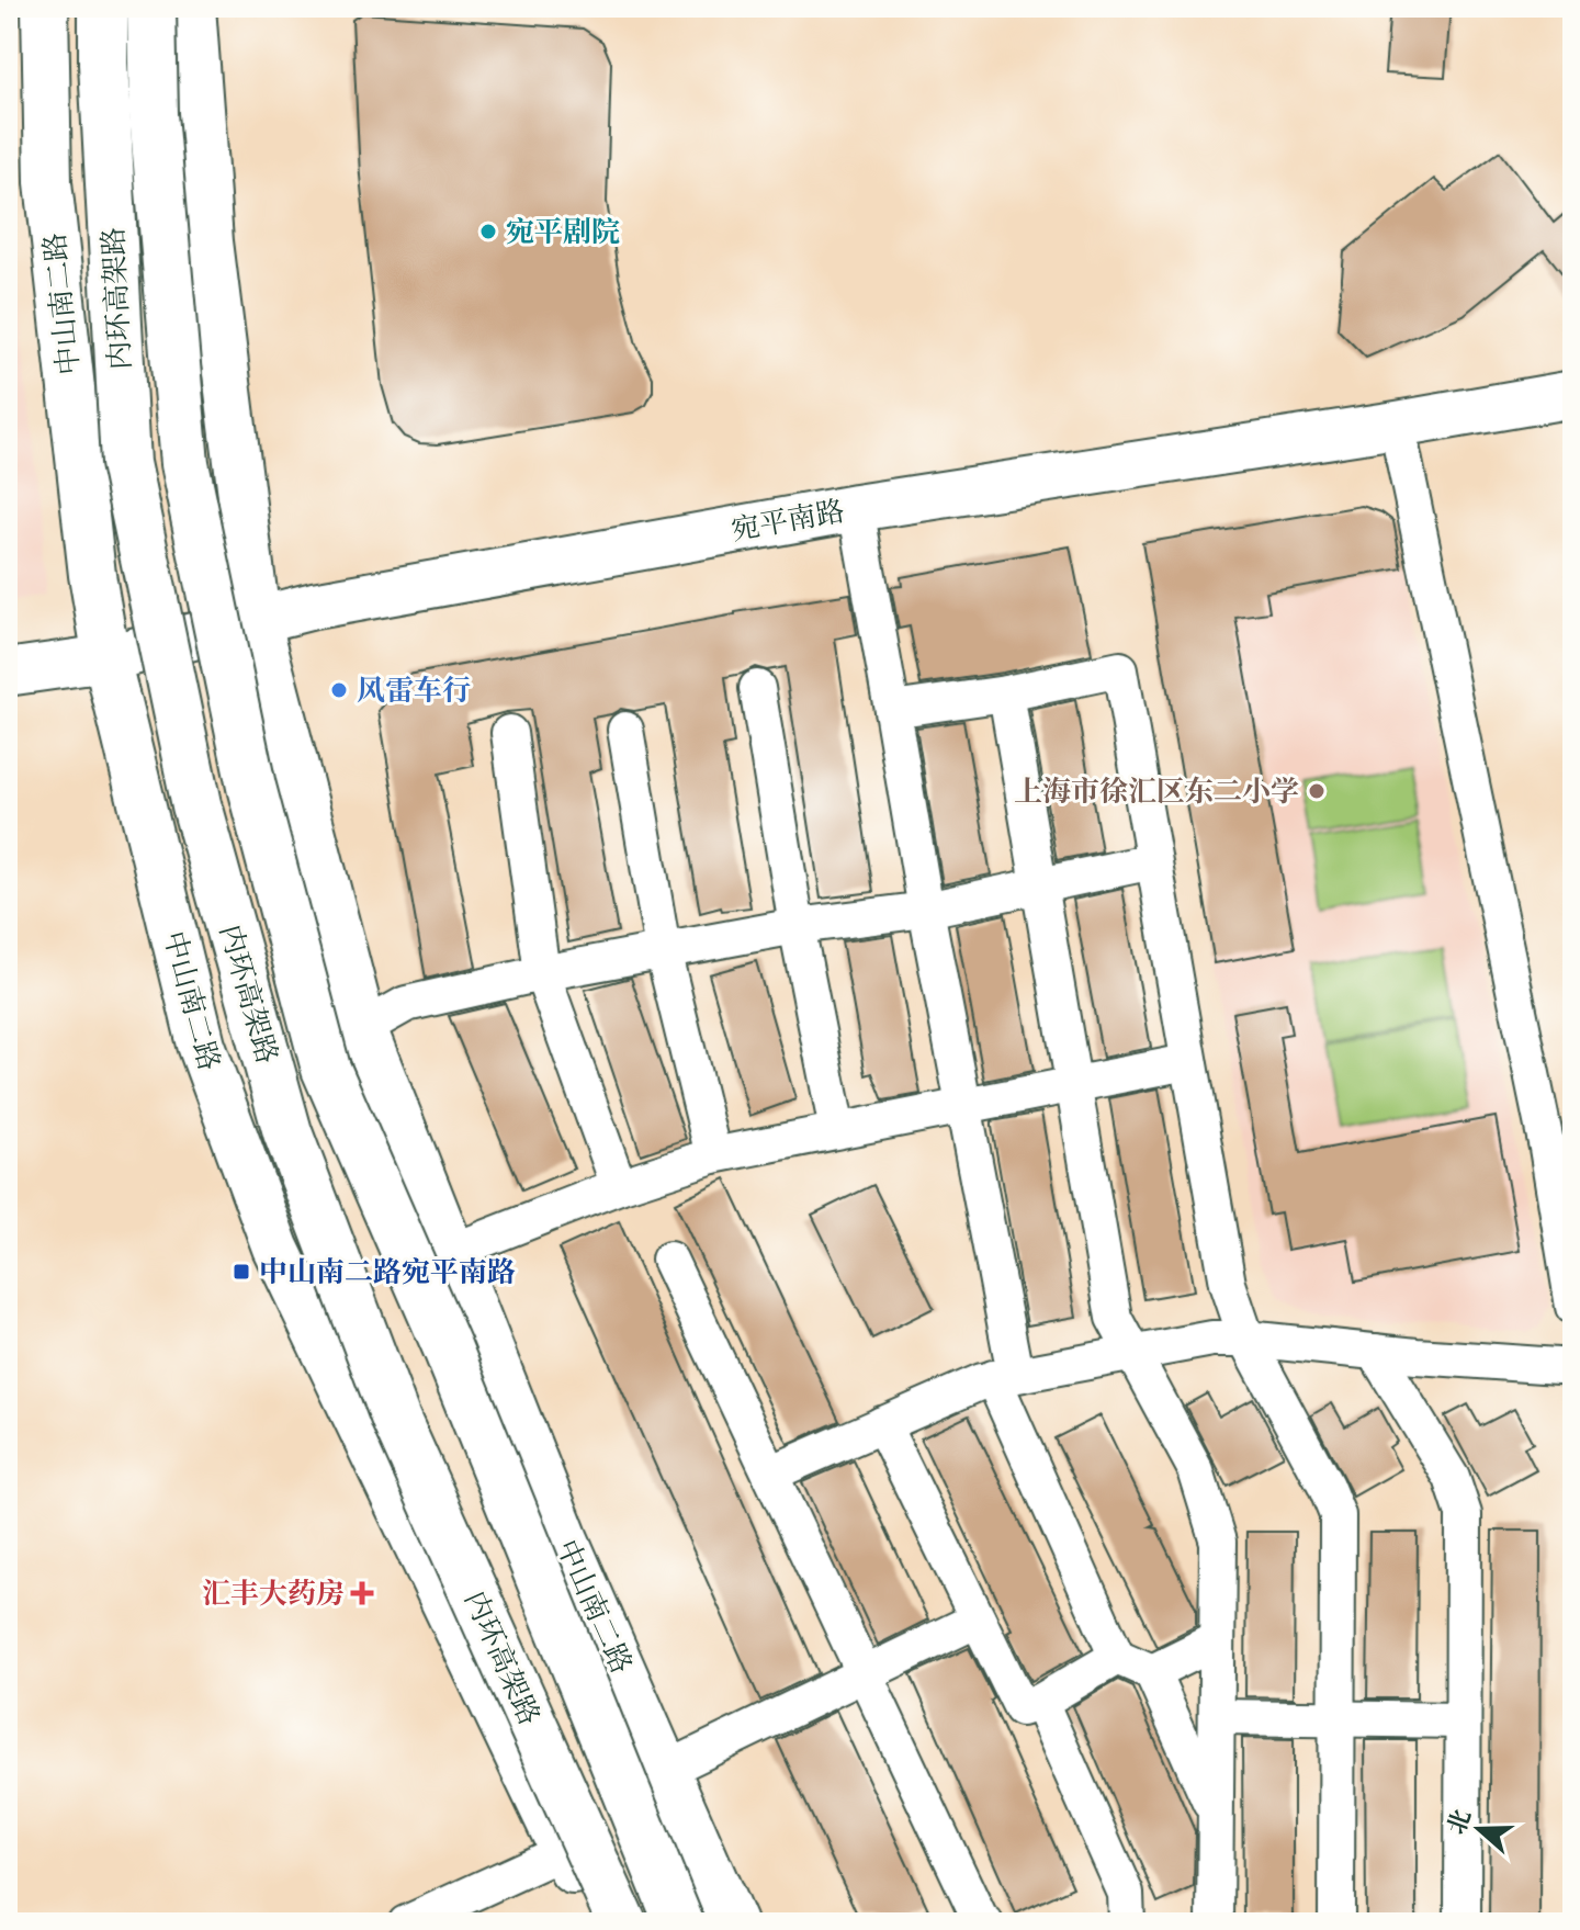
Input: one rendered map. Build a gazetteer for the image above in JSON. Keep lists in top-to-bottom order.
{
  "streets": {
    "highway": ["内环高架路"],
    "main road": ["中山南二路", "宛平南路"]
  },
  "crossings": [
    ["中山南二路", "宛平南路"]
  ],
  "places": {
    "other": ["宛平剧院", "风雷车行", "上海市徐汇区东二小学"],
    "transit": ["中山南二路宛平南路"],
    "health": ["汇丰大药房"]
  },
  "north": "left"
}
